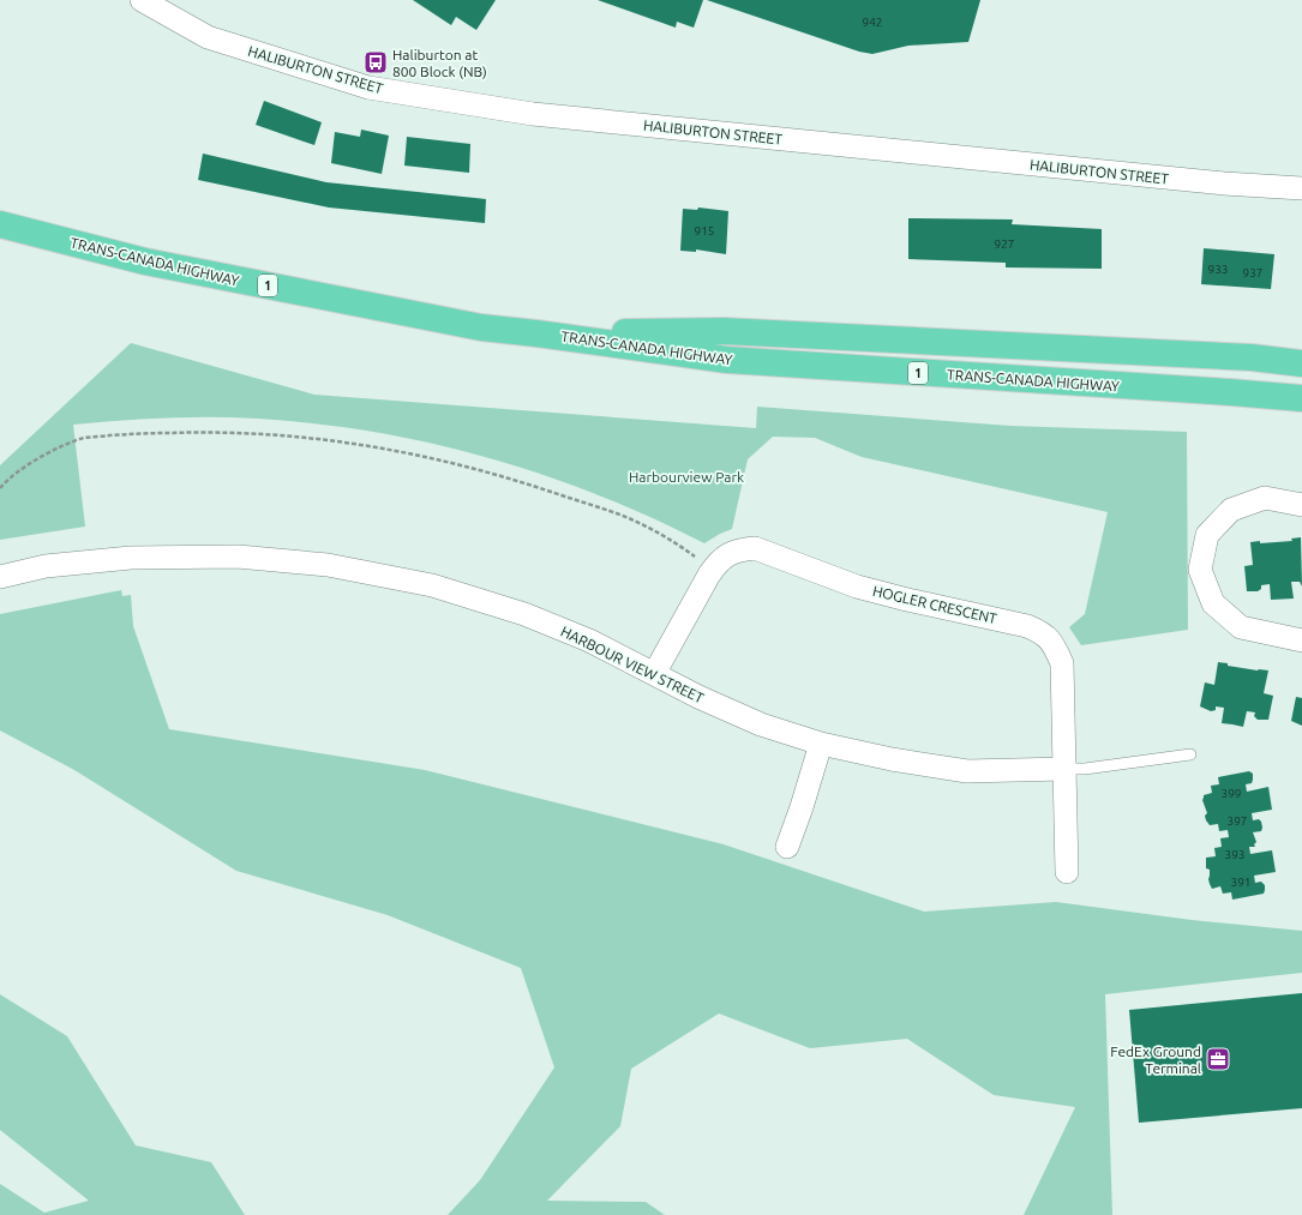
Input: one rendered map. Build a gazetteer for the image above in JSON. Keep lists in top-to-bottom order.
{
  "streets": {
    "highway": ["TRANS-CANADA HIGHWAY", "1"],
    "street": ["HALIBURTON STREET", "HOGLER CRESCENT", "HARBOUR VIEW STREET"]
  },
  "crossings": [
    ["HOGLER CRESCENT", "HARBOUR VIEW STREET"]
  ],
  "parks": ["Harbourview Park"],
  "places": {
    "bus stop": ["Haliburton at 800 Block (NB)"],
    "office": ["FedEx Ground Terminal"]
  },
  "house_numbers": [
    "942",
    "915",
    "927",
    "933",
    "937",
    "399",
    "397",
    "393",
    "391"
  ]
}
